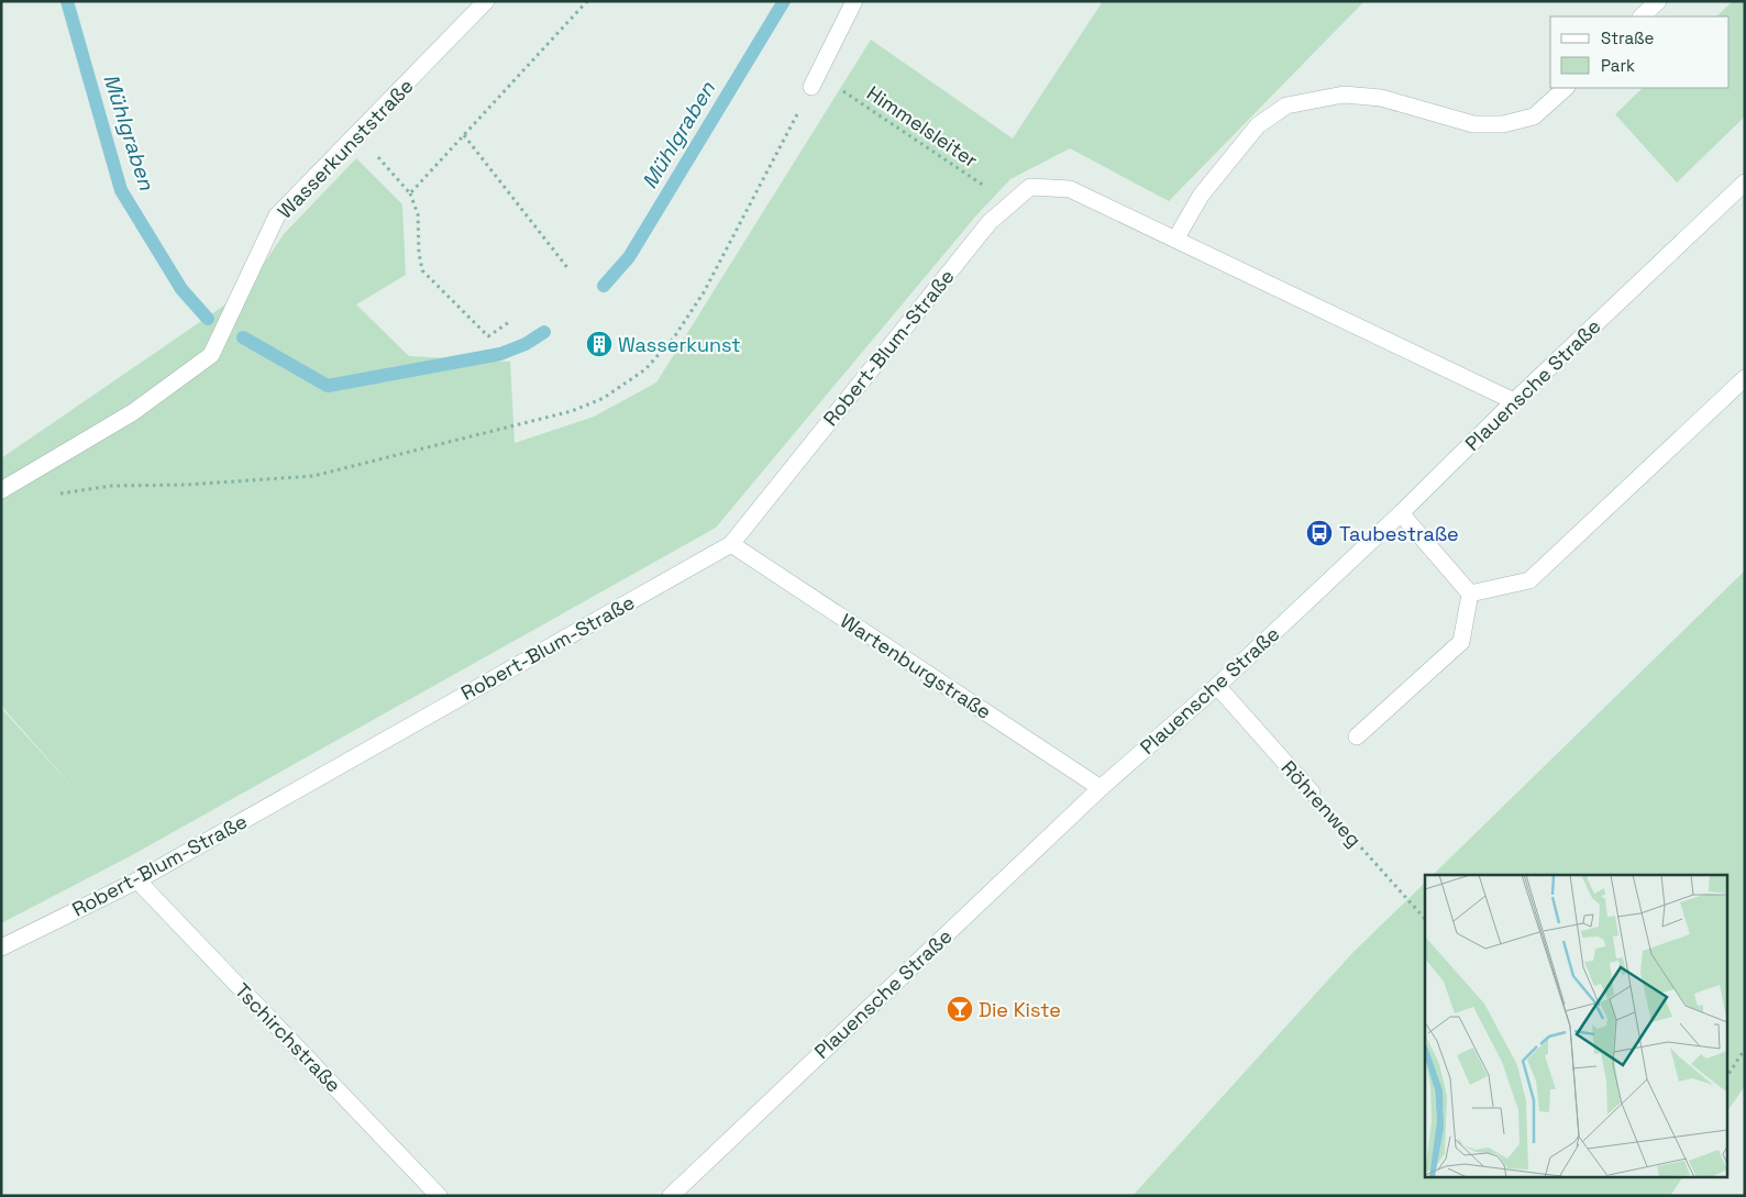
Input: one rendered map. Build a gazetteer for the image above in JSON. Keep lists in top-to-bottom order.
{
  "streets": {
    "street": [
      "Wasserkunststraße",
      "Robert-Blum-Straße",
      "Plauensche Straße",
      "Wartenburgstraße",
      "Röhrenweg",
      "Tschirchstraße"
    ],
    "path": ["Himmelsleiter"]
  },
  "crossings": [
    ["Himmelsleiter", "Robert-Blum-Straße"],
    ["Robert-Blum-Straße", "Wartenburgstraße"],
    ["Robert-Blum-Straße", "Tschirchstraße"],
    ["Plauensche Straße", "Wartenburgstraße"],
    ["Plauensche Straße", "Röhrenweg"]
  ],
  "water": ["Mühlgraben"],
  "places": {
    "building": ["Wasserkunst"],
    "bus stop": ["Taubestraße"],
    "bar": ["Die Kiste"]
  },
  "legend": ["Straße", "Park"]
}
